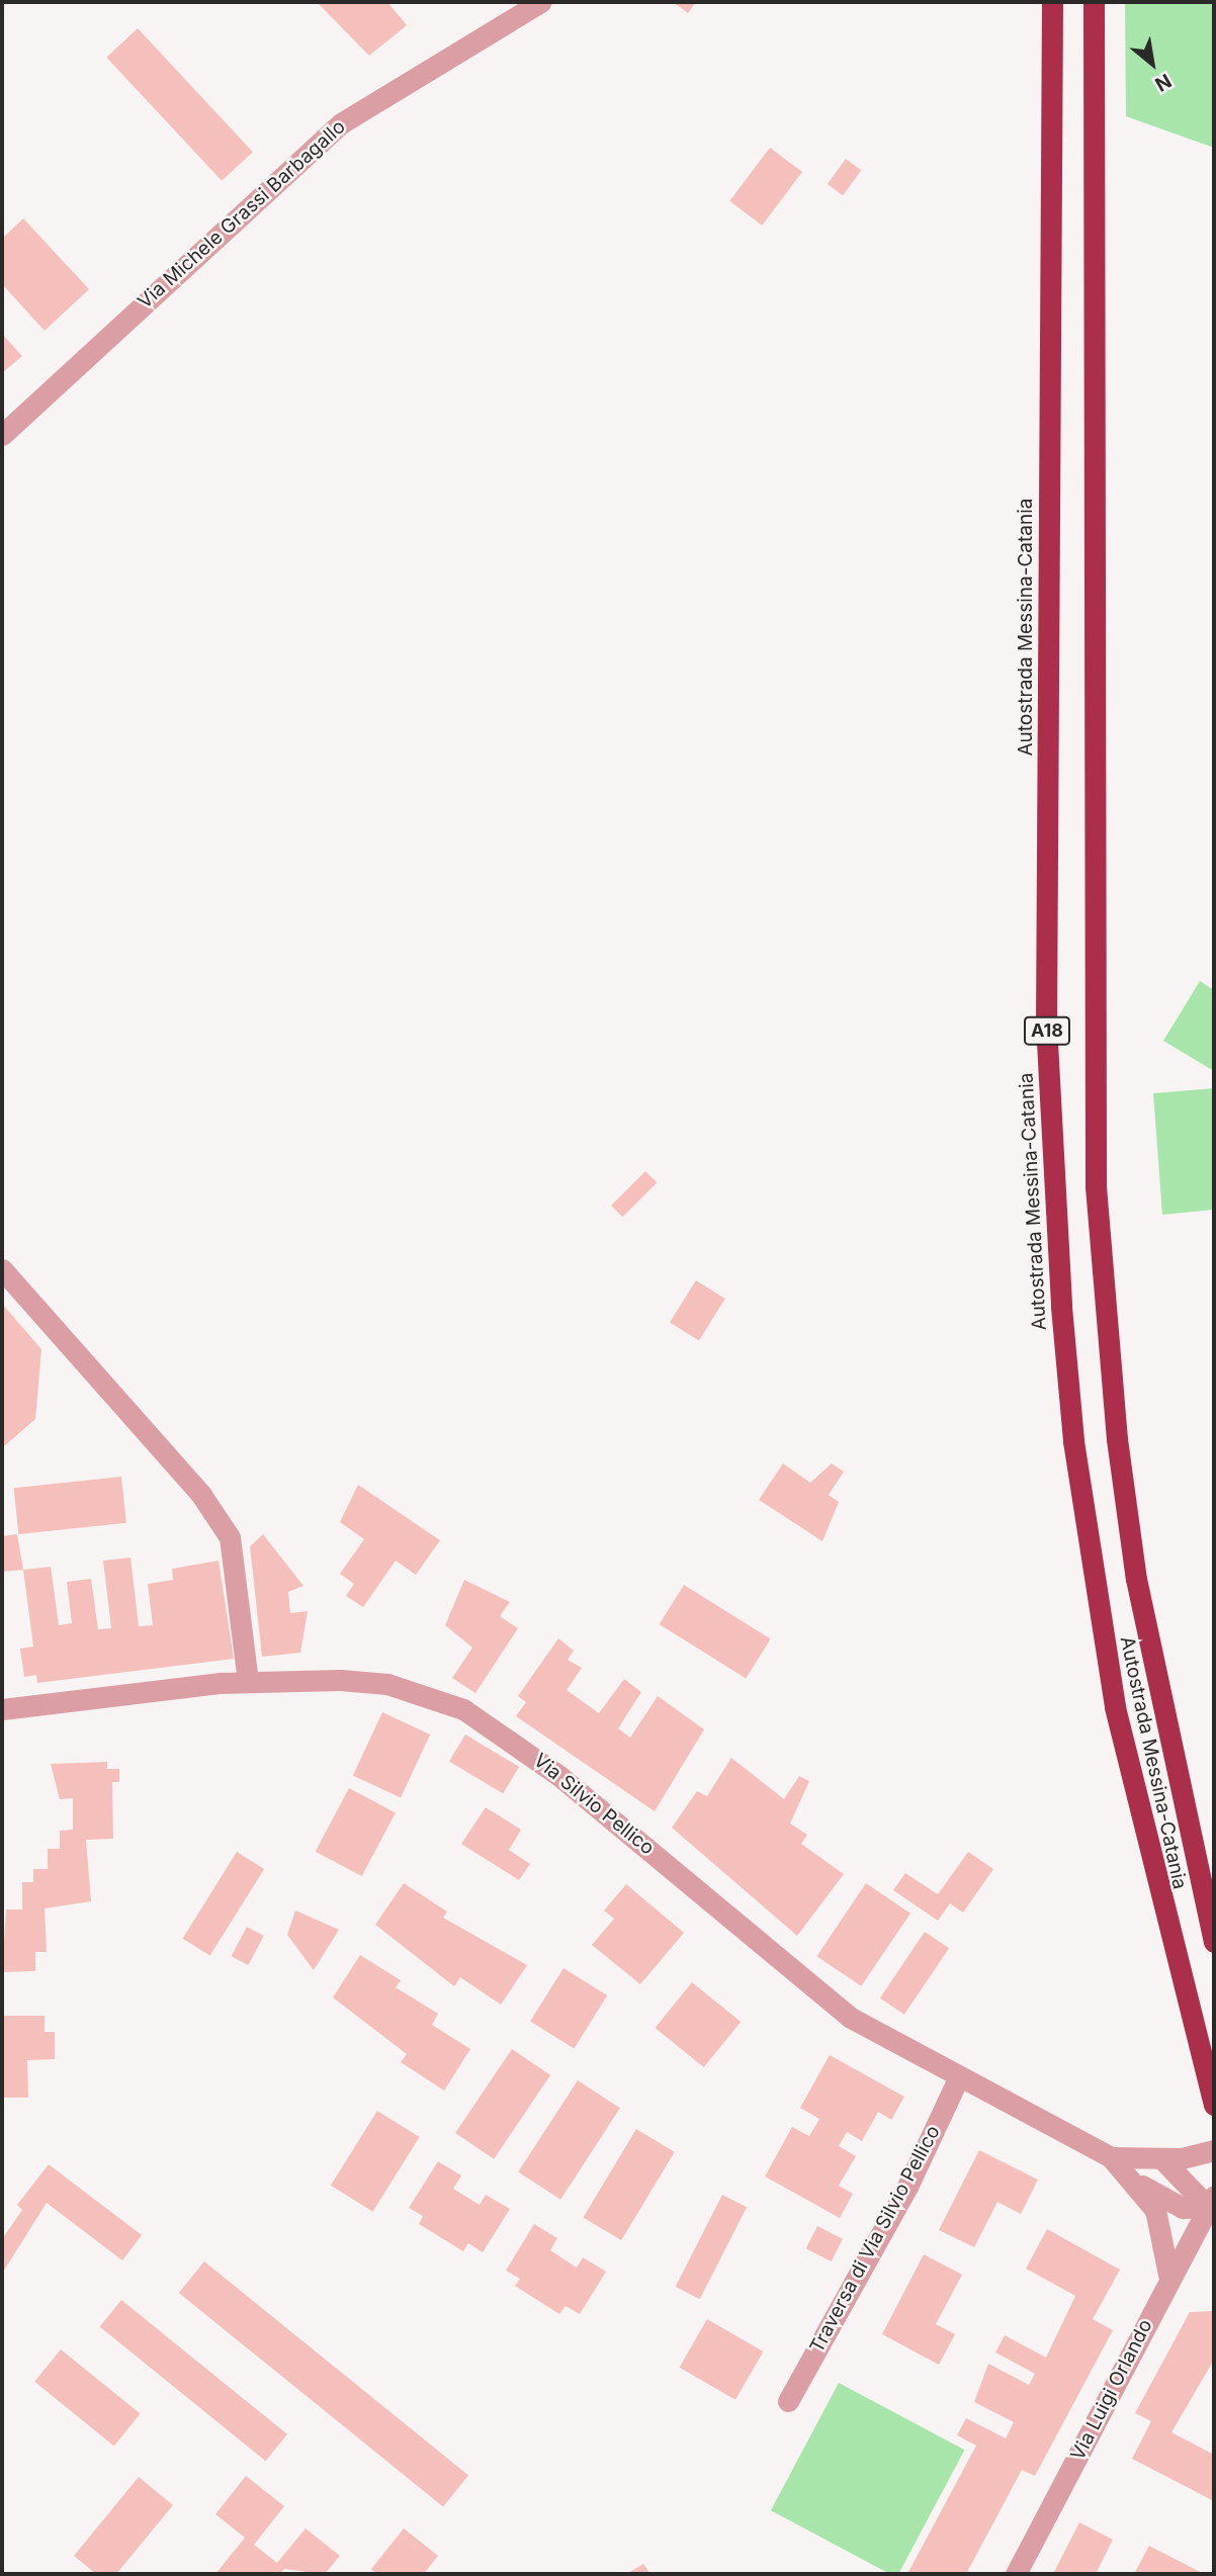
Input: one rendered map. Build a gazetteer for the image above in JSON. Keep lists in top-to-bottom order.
{
  "streets": {
    "highway": ["Autostrada Messina-Catania", "A18"],
    "street": [
      "Via Michele Grassi Barbagallo",
      "Via Silvio Pellico",
      "Traversa di Via Silvio Pellico",
      "Via Luigi Orlando"
    ]
  },
  "crossings": [
    ["Via Silvio Pellico", "Traversa di Via Silvio Pellico"]
  ],
  "north": "bottom right"
}
